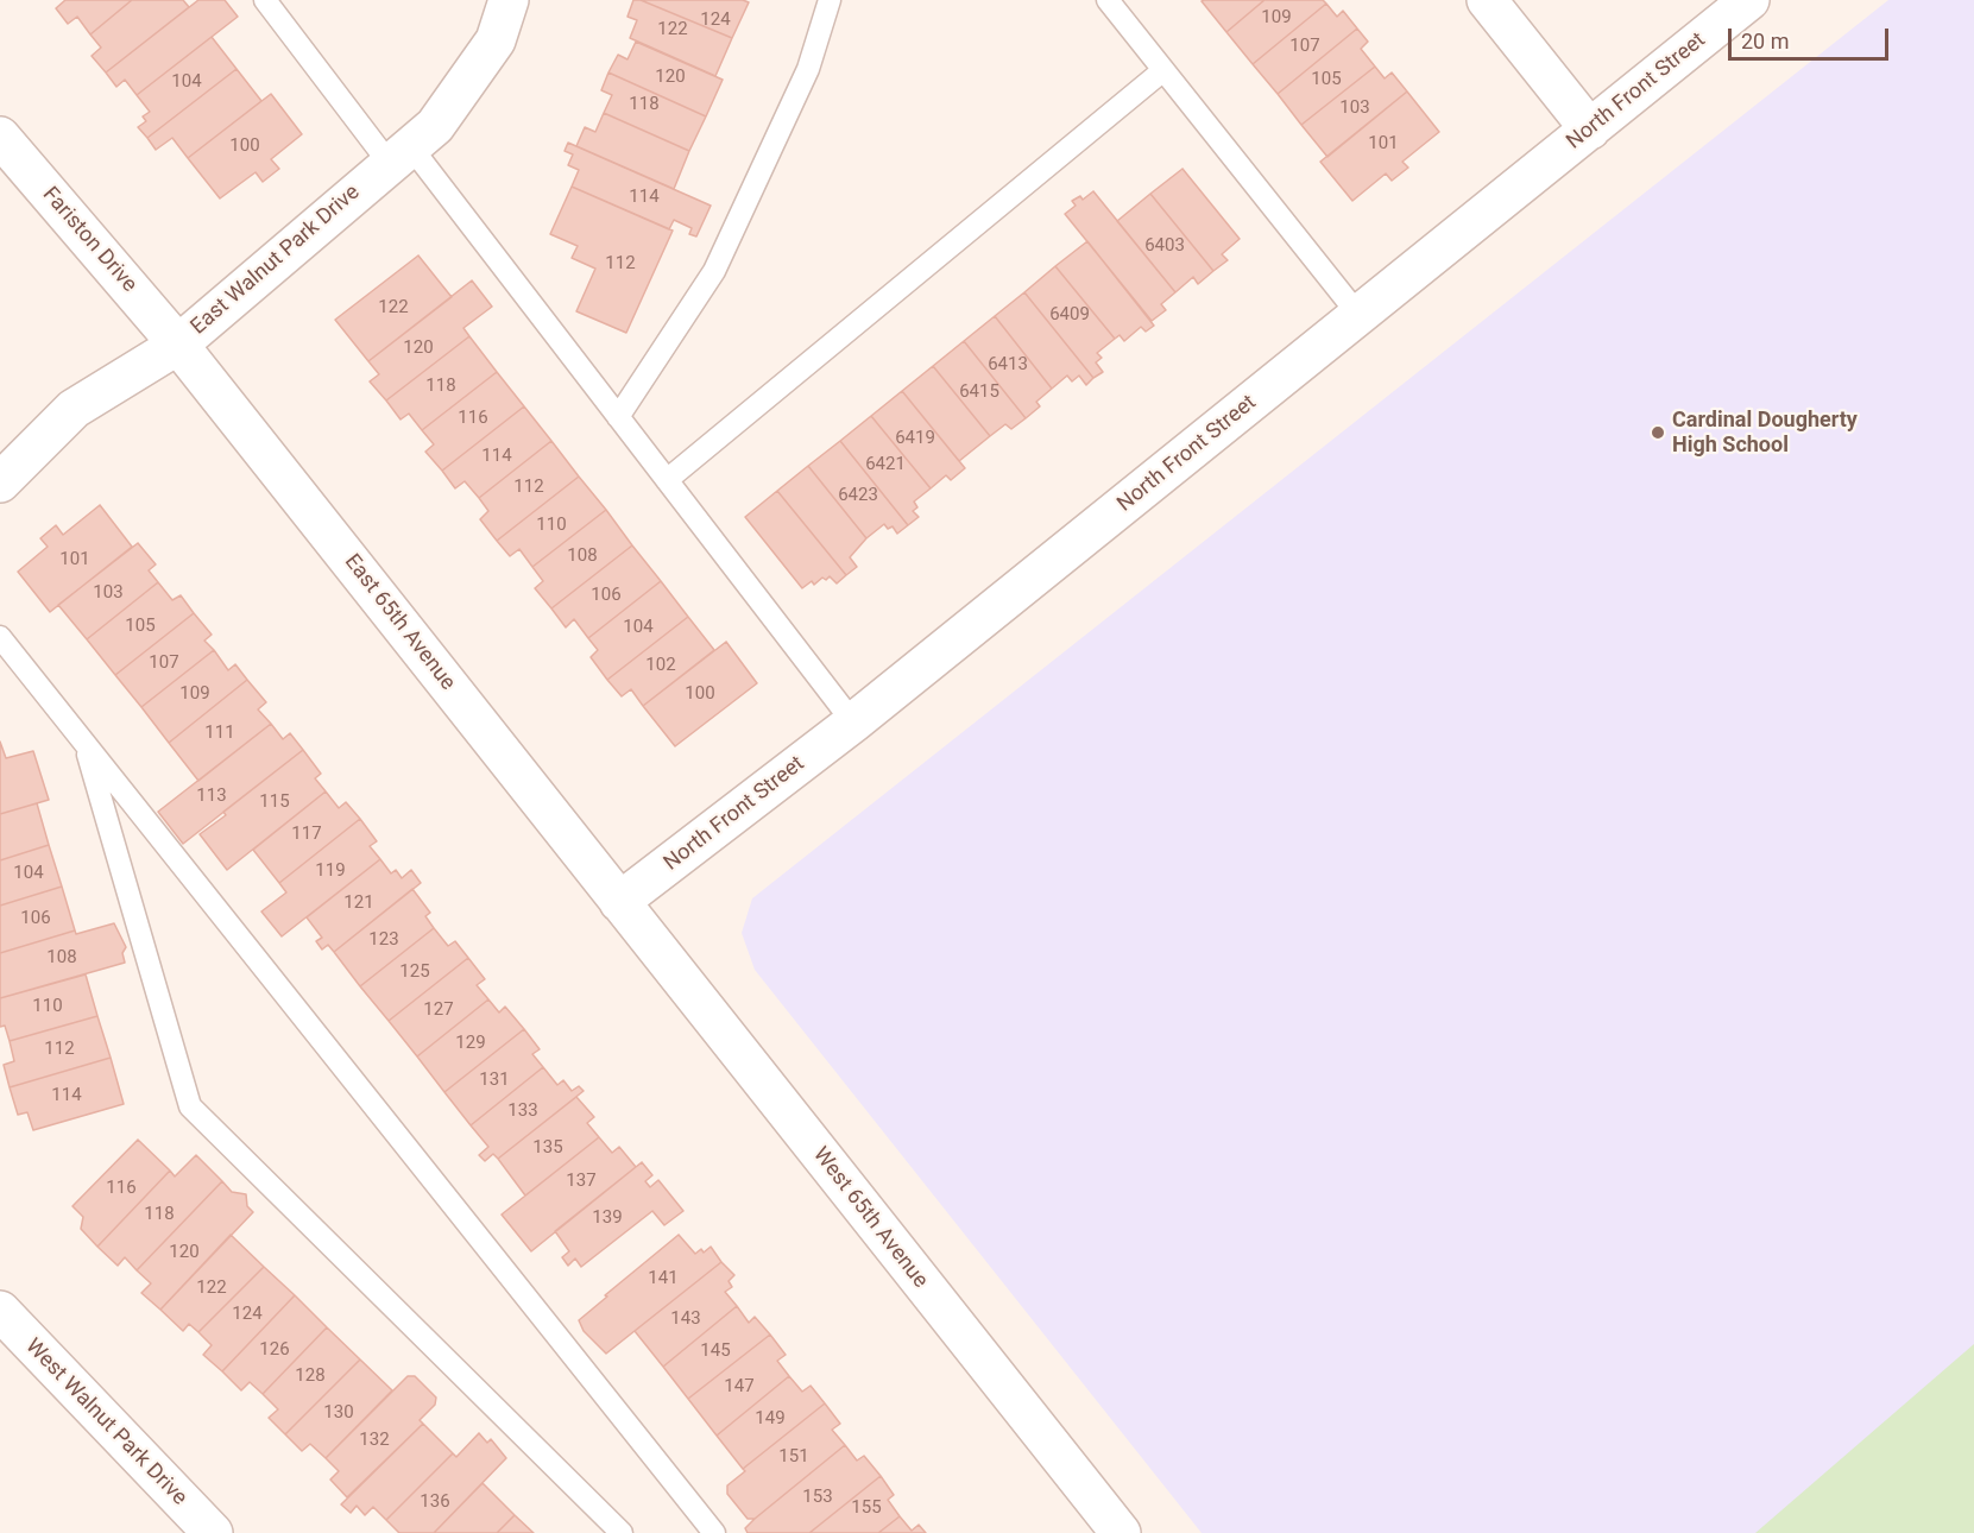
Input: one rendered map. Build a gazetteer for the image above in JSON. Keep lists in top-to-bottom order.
{
  "streets": {
    "street": [
      "North Front Street",
      "Fariston Drive",
      "East Walnut Park Drive",
      "East 65th Avenue",
      "West 65th Avenue",
      "West Walnut Park Drive"
    ]
  },
  "crossings": [
    ["North Front Street", "East 65th Avenue"],
    ["North Front Street", "West 65th Avenue"],
    ["Fariston Drive", "East Walnut Park Drive"],
    ["Fariston Drive", "East 65th Avenue"],
    ["East Walnut Park Drive", "East 65th Avenue"],
    ["East 65th Avenue", "West 65th Avenue"]
  ],
  "places": ["Cardinal Dougherty High School"],
  "house_numbers": [
    "109",
    "124",
    "122",
    "107",
    "120",
    "105",
    "104",
    "118",
    "103",
    "101",
    "100",
    "114",
    "6403",
    "112",
    "122",
    "6409",
    "120",
    "6413",
    "118",
    "6415",
    "116",
    "6419",
    "114",
    "6421",
    "112",
    "6423",
    "110",
    "108",
    "101",
    "103",
    "106",
    "105",
    "104",
    "107",
    "102",
    "109",
    "100",
    "111",
    "113",
    "115",
    "117",
    "119",
    "104",
    "121",
    "106",
    "123",
    "108",
    "125",
    "110",
    "127",
    "129",
    "112",
    "131",
    "114",
    "133",
    "135",
    "137",
    "116",
    "118",
    "139",
    "120",
    "141",
    "122",
    "124",
    "143",
    "126",
    "145",
    "128",
    "147",
    "130",
    "149",
    "132",
    "151",
    "153",
    "136",
    "155"
  ],
  "scale_bar": "20 m"
}
